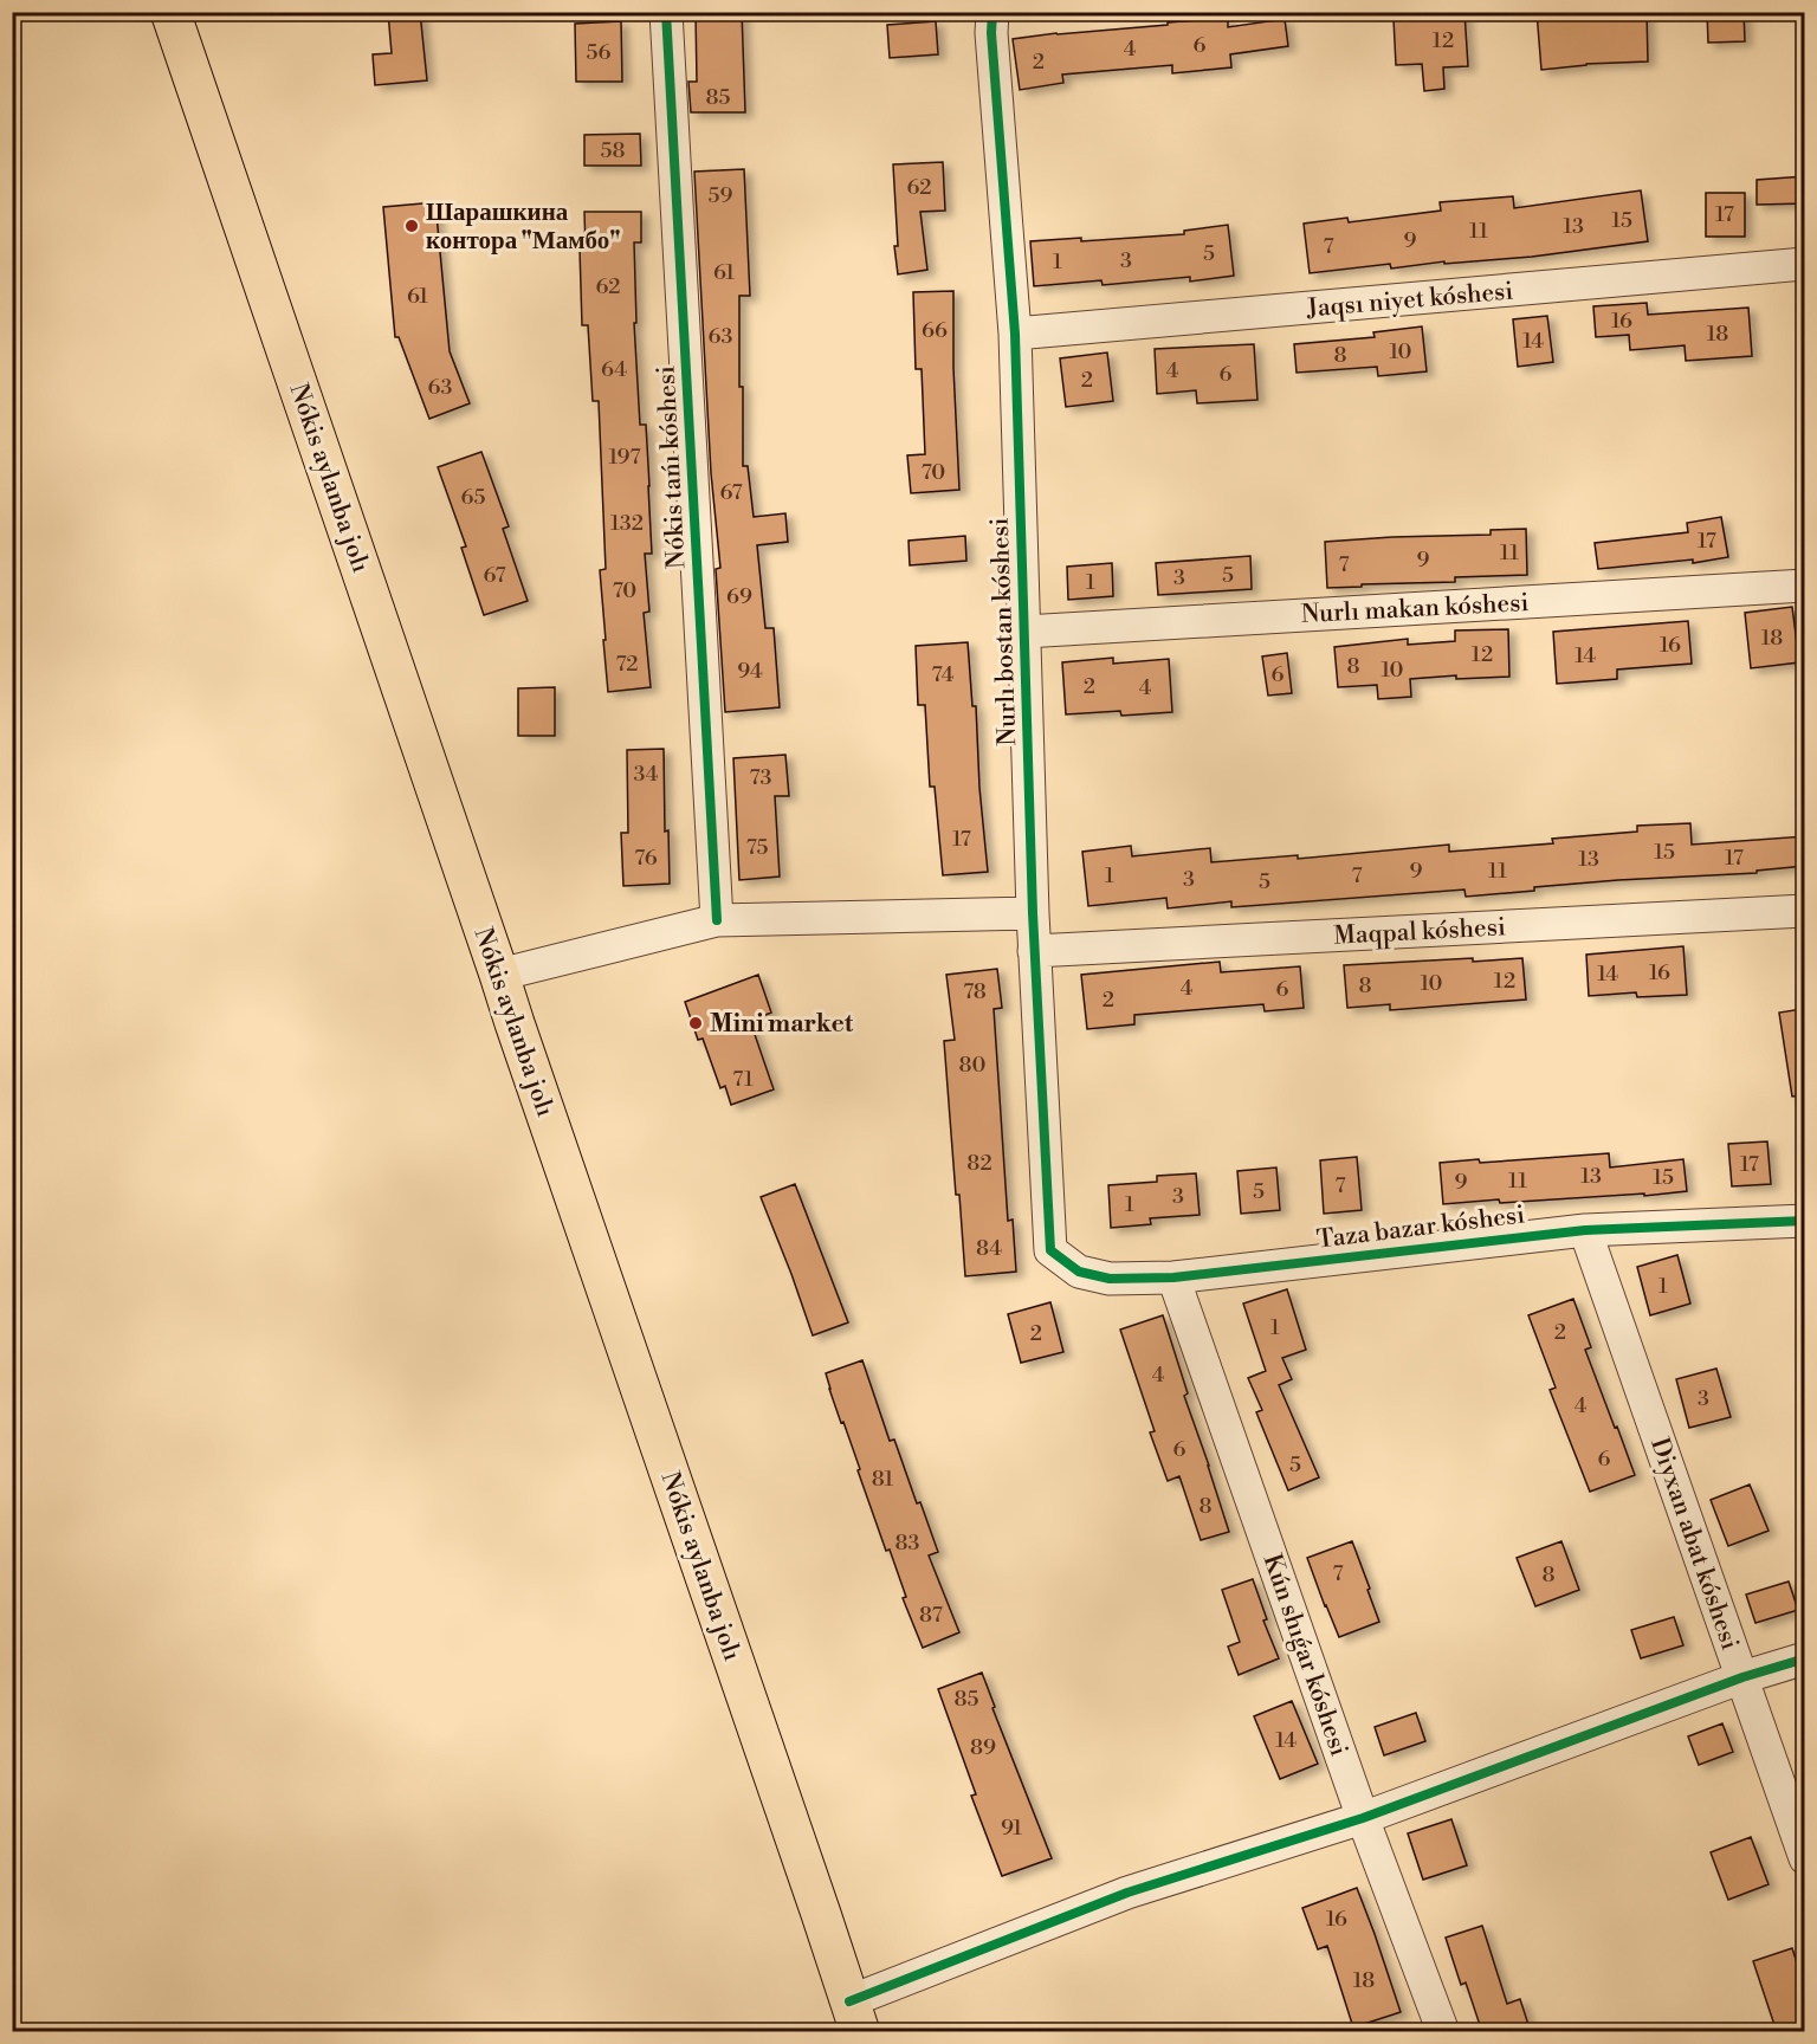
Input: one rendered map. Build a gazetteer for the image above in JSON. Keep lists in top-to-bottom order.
{
  "streets": {
    "main road": ["Nókis aylanba jolı"],
    "street": [
      "Jaqsı niyet kóshesi",
      "Nókis tańı kóshesi",
      "Nurlı makan kóshesi",
      "Nurlı bostan kóshesi",
      "Maqpal kóshesi",
      "Taza bazar kóshesi",
      "Diyxan abat kóshesi",
      "Kún shıǵar kóshesi"
    ]
  },
  "crossings": [
    ["Jaqsı niyet kóshesi", "Nurlı bostan kóshesi"],
    ["Nurlı makan kóshesi", "Nurlı bostan kóshesi"],
    ["Nurlı bostan kóshesi", "Maqpal kóshesi"],
    ["Nurlı bostan kóshesi", "Taza bazar kóshesi"],
    ["Taza bazar kóshesi", "Diyxan abat kóshesi"],
    ["Taza bazar kóshesi", "Kún shıǵar kóshesi"]
  ],
  "places": ["Шарашкина контора \"Мамбо\"", "Mini market"],
  "house_numbers": [
    "12",
    "6",
    "4",
    "56",
    "2",
    "85",
    "58",
    "62",
    "59",
    "17",
    "15",
    "13",
    "11",
    "9",
    "7",
    "5",
    "3",
    "1",
    "61",
    "62",
    "61",
    "16",
    "66",
    "18",
    "63",
    "14",
    "10",
    "8",
    "64",
    "4",
    "6",
    "2",
    "63",
    "197",
    "70",
    "67",
    "65",
    "132",
    "17",
    "11",
    "9",
    "7",
    "67",
    "5",
    "3",
    "1",
    "70",
    "69",
    "18",
    "16",
    "12",
    "14",
    "72",
    "8",
    "10",
    "94",
    "74",
    "6",
    "2",
    "4",
    "34",
    "73",
    "17",
    "75",
    "15",
    "76",
    "17",
    "13",
    "9",
    "11",
    "1",
    "7",
    "3",
    "5",
    "16",
    "14",
    "12",
    "10",
    "8",
    "4",
    "6",
    "78",
    "2",
    "80",
    "71",
    "82",
    "17",
    "13",
    "15",
    "11",
    "9",
    "7",
    "5",
    "3",
    "1",
    "84",
    "1",
    "1",
    "2",
    "2",
    "4",
    "3",
    "4",
    "6",
    "6",
    "5",
    "81",
    "8",
    "83",
    "7",
    "8",
    "87",
    "85",
    "14",
    "89",
    "91",
    "16",
    "18"
  ]
}
